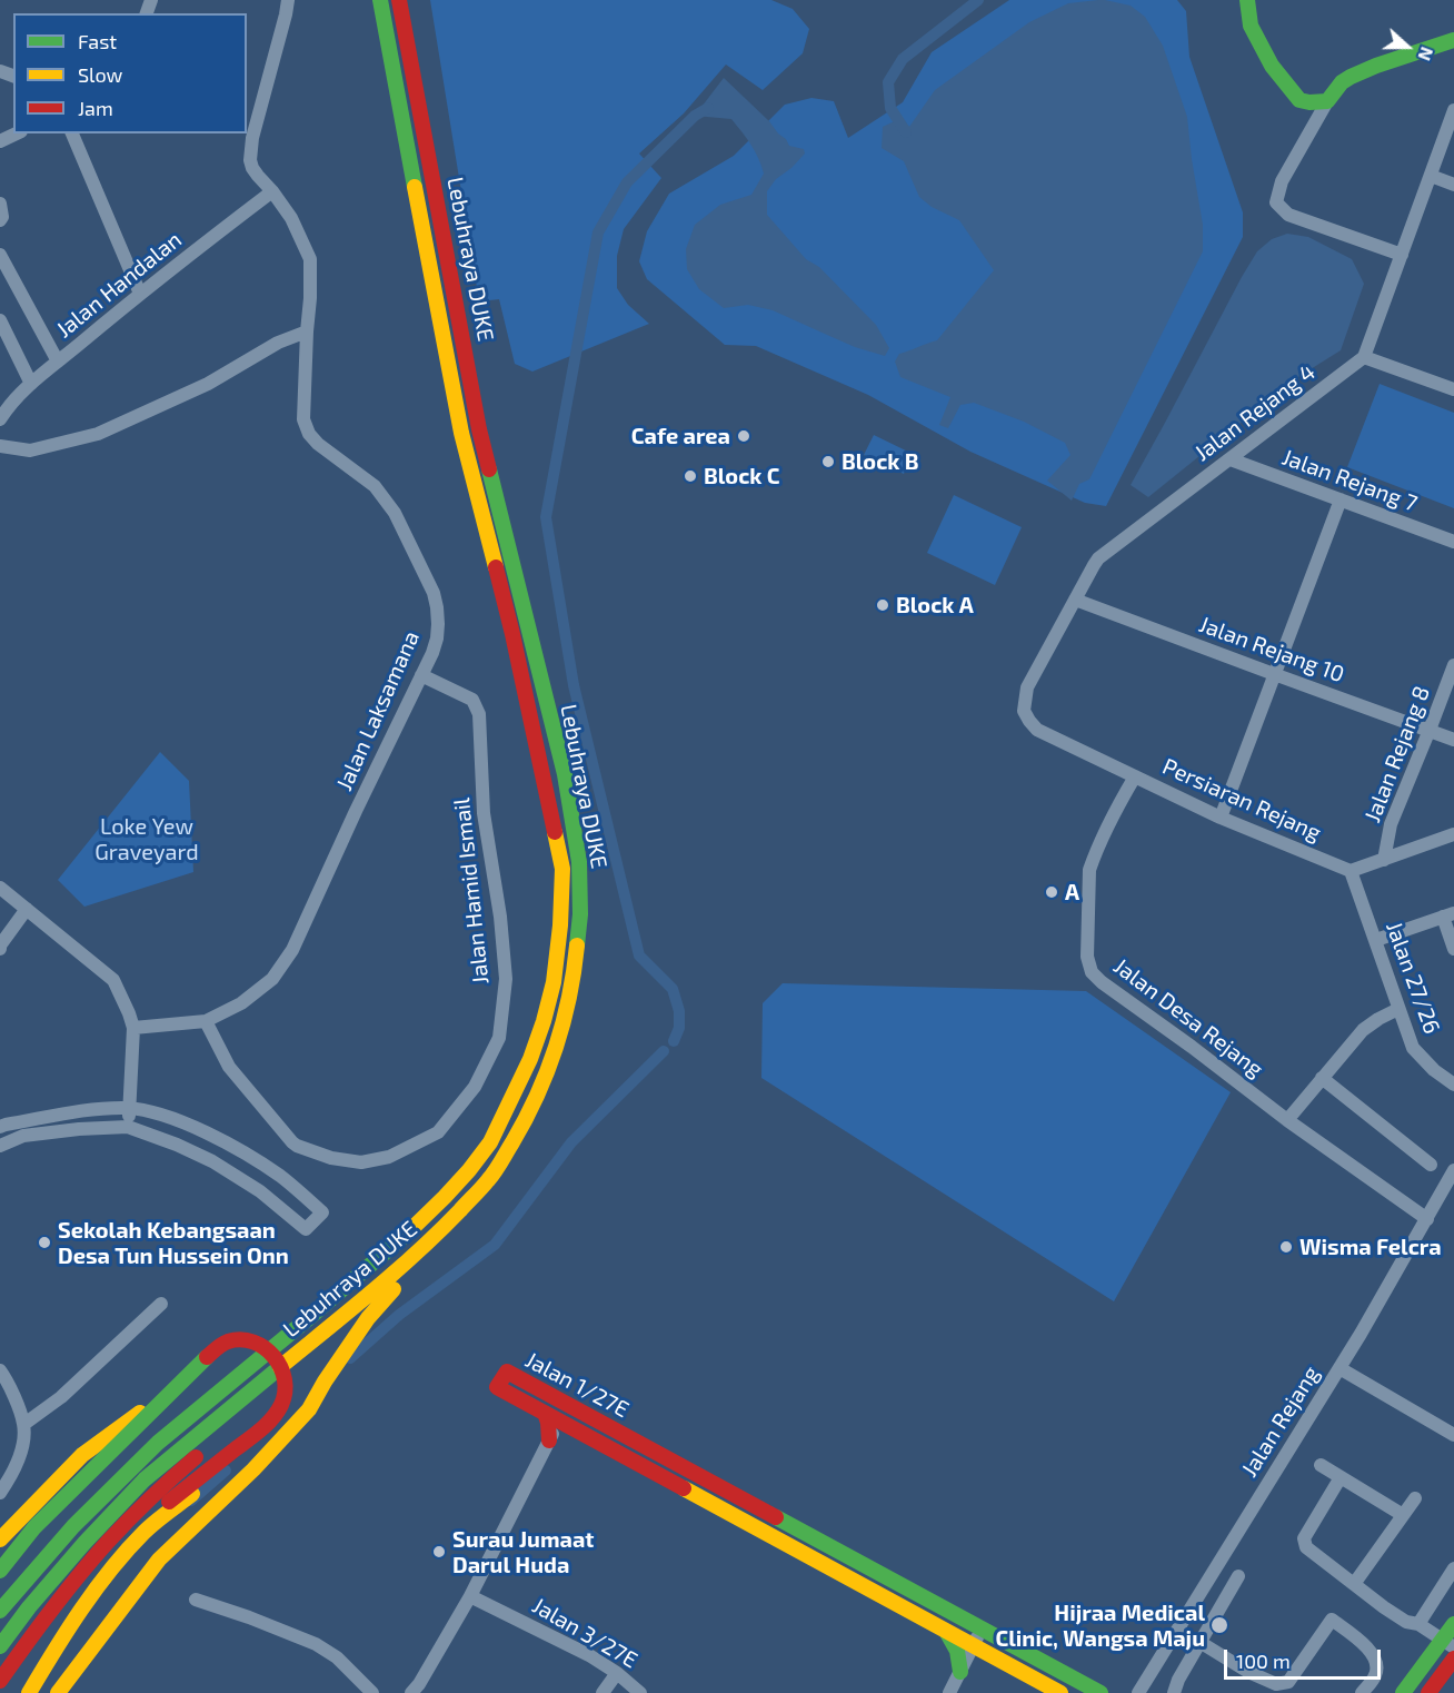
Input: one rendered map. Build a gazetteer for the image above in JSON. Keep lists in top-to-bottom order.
{
  "streets": {
    "main road": ["Lebuhraya DUKE", "Jalan 1/27E"],
    "street": [
      "Jalan Handalan",
      "Jalan Rejang 4",
      "Jalan Rejang 7",
      "Jalan Rejang 10",
      "Jalan Laksamana",
      "Jalan Rejang 8",
      "Persiaran Rejang",
      "Jalan Hamid Ismail",
      "Jalan 27/26",
      "Jalan Desa Rejang",
      "Jalan Rejang",
      "Jalan 3/27E"
    ]
  },
  "crossings": [
    ["Jalan Handalan", "Jalan Laksamana"],
    ["Jalan Rejang 4", "Jalan Rejang 7"],
    ["Jalan Rejang 4", "Persiaran Rejang"],
    ["Jalan Rejang 10", "Jalan Rejang 8"],
    ["Jalan Laksamana", "Jalan Hamid Ismail"],
    ["Persiaran Rejang", "Jalan 27/26"],
    ["Persiaran Rejang", "Jalan Desa Rejang"],
    ["Jalan Desa Rejang", "Jalan Rejang"]
  ],
  "parks": ["Loke Yew Graveyard"],
  "places": [
    "Cafe area",
    "Block B",
    "Block C",
    "Block A",
    "A",
    "Sekolah Kebangsaan Desa Tun Hussein Onn",
    "Wisma Felcra",
    "Surau Jumaat Darul Huda",
    "Hijraa Medical Clinic, Wangsa Maju"
  ],
  "legend": ["Fast", "Slow", "Jam"],
  "scale_bar": "100 m",
  "north": "right"
}
